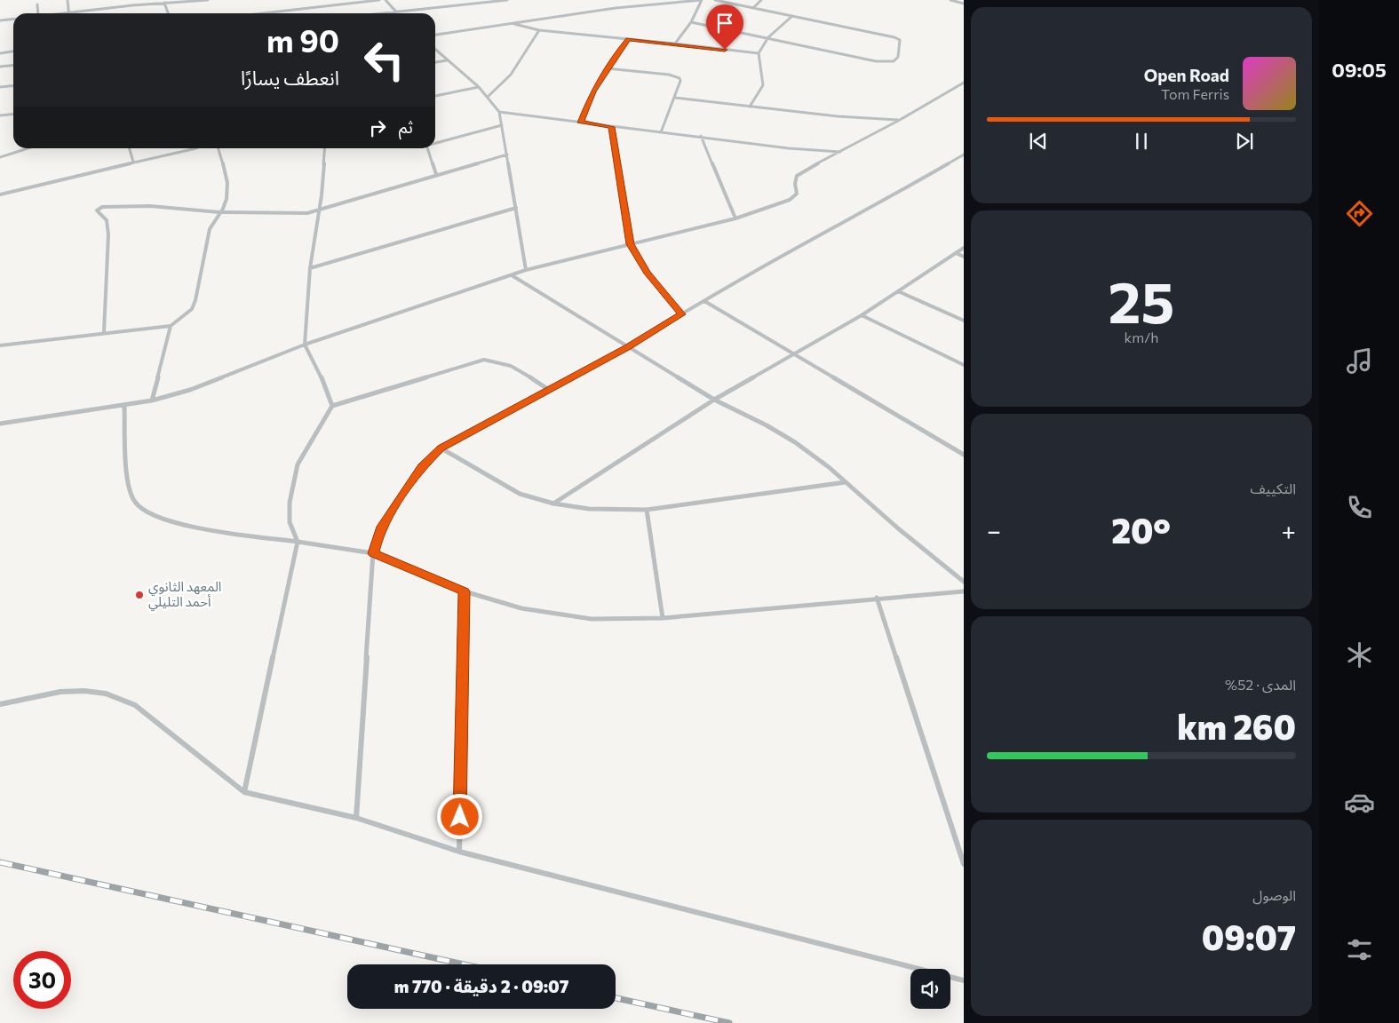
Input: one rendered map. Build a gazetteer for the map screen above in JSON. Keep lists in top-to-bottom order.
{
  "places": ["المعهد الثانوي أحمد التليلي"],
  "page": {
    "tabs": "09:05",
    "turn": ["90 m", "انعطف يسارًا"],
    "song": ["Open Road", "Tom Ferris"],
    "then": "ثم",
    "tile": [
      ["25", "km/h"],
      "التكييف",
      ["المدى · 52%", "260 km"],
      ["الوصول", "09:07"]
    ],
    "heat": ["−", "20°", "+"],
    "limit": "30",
    "trip": "09:07 · 2 دقيقة · 770 m"
  }
}
